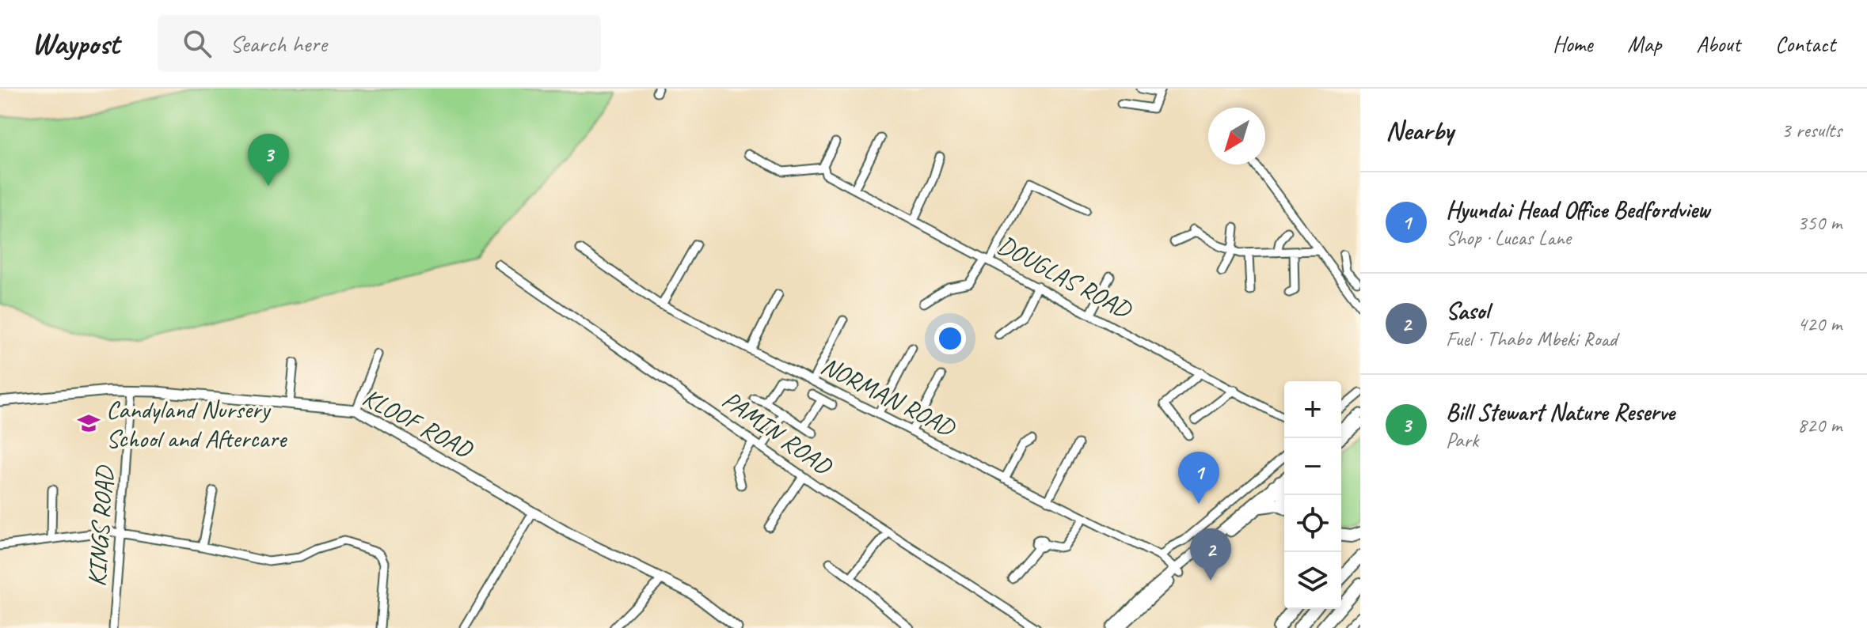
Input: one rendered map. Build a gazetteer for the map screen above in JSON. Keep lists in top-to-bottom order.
{
  "streets": {
    "main road": ["KLOOF ROAD"],
    "street": [
      "DOUGLAS ROAD",
      "NORMAN ROAD",
      "PAMIN ROAD",
      "KINGS ROAD"
    ]
  },
  "crossings": [
    ["KLOOF ROAD", "KINGS ROAD"]
  ],
  "places": {
    "school or university": ["Candyland Nursery School and Aftercare"]
  },
  "north": "bottom left",
  "page": {
    "header": "Waypost",
    "search": "Search here",
    "nav": [
      "Home",
      "Map",
      "About",
      "Contact"
    ],
    "heading": ["Nearby", "3 results"],
    "pins": ["3", "1", "2"],
    "list": [
      {
        "mark": "1",
        "name": "Hyundai Head Office Bedfordview",
        "note": "Shop · Lucas Lane",
        "value": "350 m"
      },
      {
        "mark": "2",
        "name": "Sasol",
        "note": "Fuel · Thabo Mbeki Road",
        "value": "420 m"
      },
      {
        "mark": "3",
        "name": "Bill Stewart Nature Reserve",
        "note": "Park",
        "value": "820 m"
      }
    ],
    "map_buttons": ["+", "−"]
  }
}
